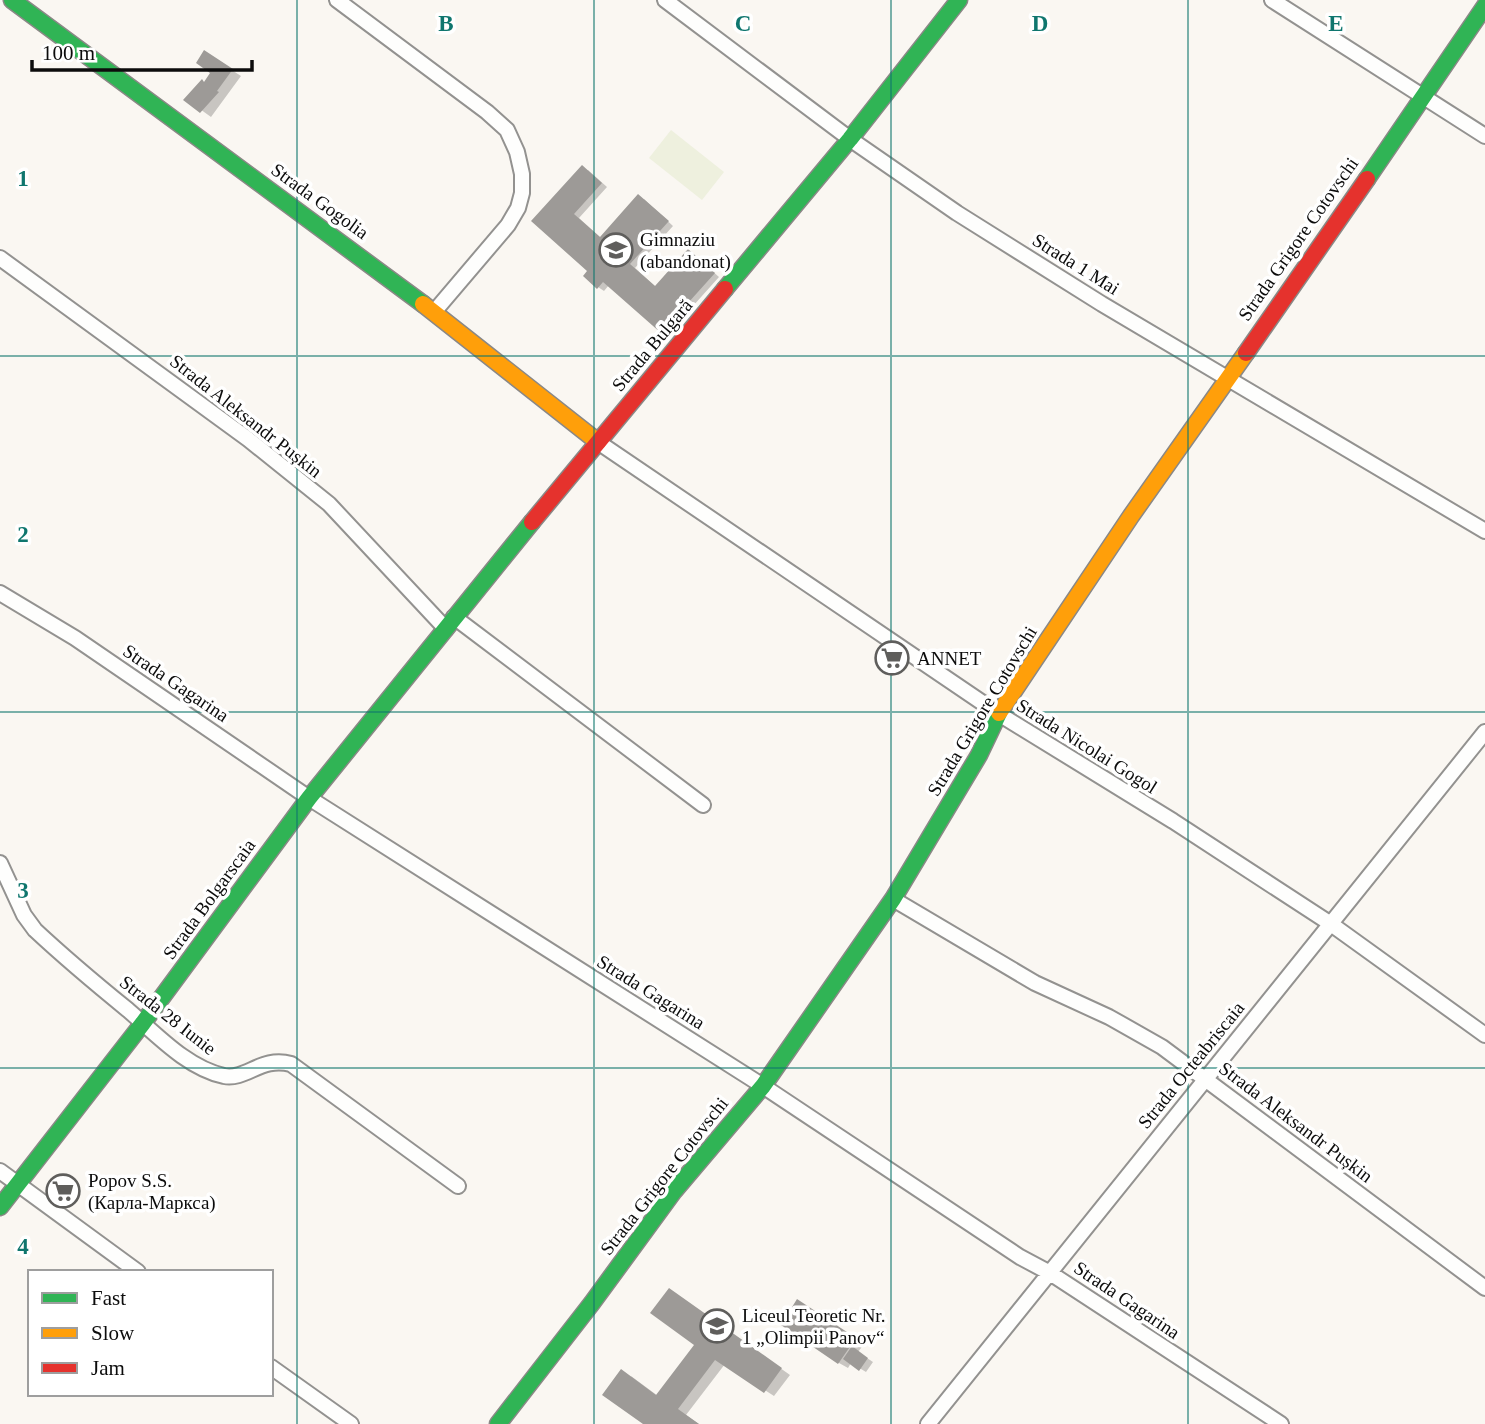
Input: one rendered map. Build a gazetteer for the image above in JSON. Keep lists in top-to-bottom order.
{
  "streets": {
    "street": [
      "Strada Gogolia",
      "Strada Grigore Cotovschi",
      "Strada 1 Mai",
      "Strada Bulgară",
      "Strada Aleksandr Pușkin",
      "Strada Gagarina",
      "Strada Nicolai Gogol",
      "Strada Bolgarscaia",
      "Strada 28 Iunie",
      "Strada Octeabriscaia"
    ]
  },
  "crossings": [
    ["Strada Gogolia", "Strada Bulgară"],
    ["Strada Gogolia", "Strada Nicolai Gogol"],
    ["Strada Grigore Cotovschi", "Strada 1 Mai"],
    ["Strada Grigore Cotovschi", "Strada Aleksandr Pușkin"],
    ["Strada Grigore Cotovschi", "Strada Gagarina"],
    ["Strada Grigore Cotovschi", "Strada Nicolai Gogol"],
    ["Strada 1 Mai", "Strada Bulgară"],
    ["Strada Bulgară", "Strada Aleksandr Pușkin"],
    ["Strada Bulgară", "Strada Nicolai Gogol"],
    ["Strada Bulgară", "Strada Bolgarscaia"],
    ["Strada Aleksandr Pușkin", "Strada Bolgarscaia"],
    ["Strada Aleksandr Pușkin", "Strada Octeabriscaia"],
    ["Strada Gagarina", "Strada Bolgarscaia"],
    ["Strada Gagarina", "Strada Octeabriscaia"],
    ["Strada Nicolai Gogol", "Strada Octeabriscaia"],
    ["Strada Bolgarscaia", "Strada 28 Iunie"]
  ],
  "places": {
    "school or university": ["Gimnaziu (abandonat)", "Liceul Teoretic Nr. 1 „Olimpii Panov“"],
    "supermarket": ["ANNET", "Popov S.S. (Карла-Маркса)"]
  },
  "legend": ["Fast", "Slow", "Jam"],
  "scale_bar": "100 m",
  "grid": {
    "columns": [
      "B",
      "C",
      "D",
      "E"
    ],
    "rows": [
      "1",
      "2",
      "3",
      "4"
    ]
  }
}
